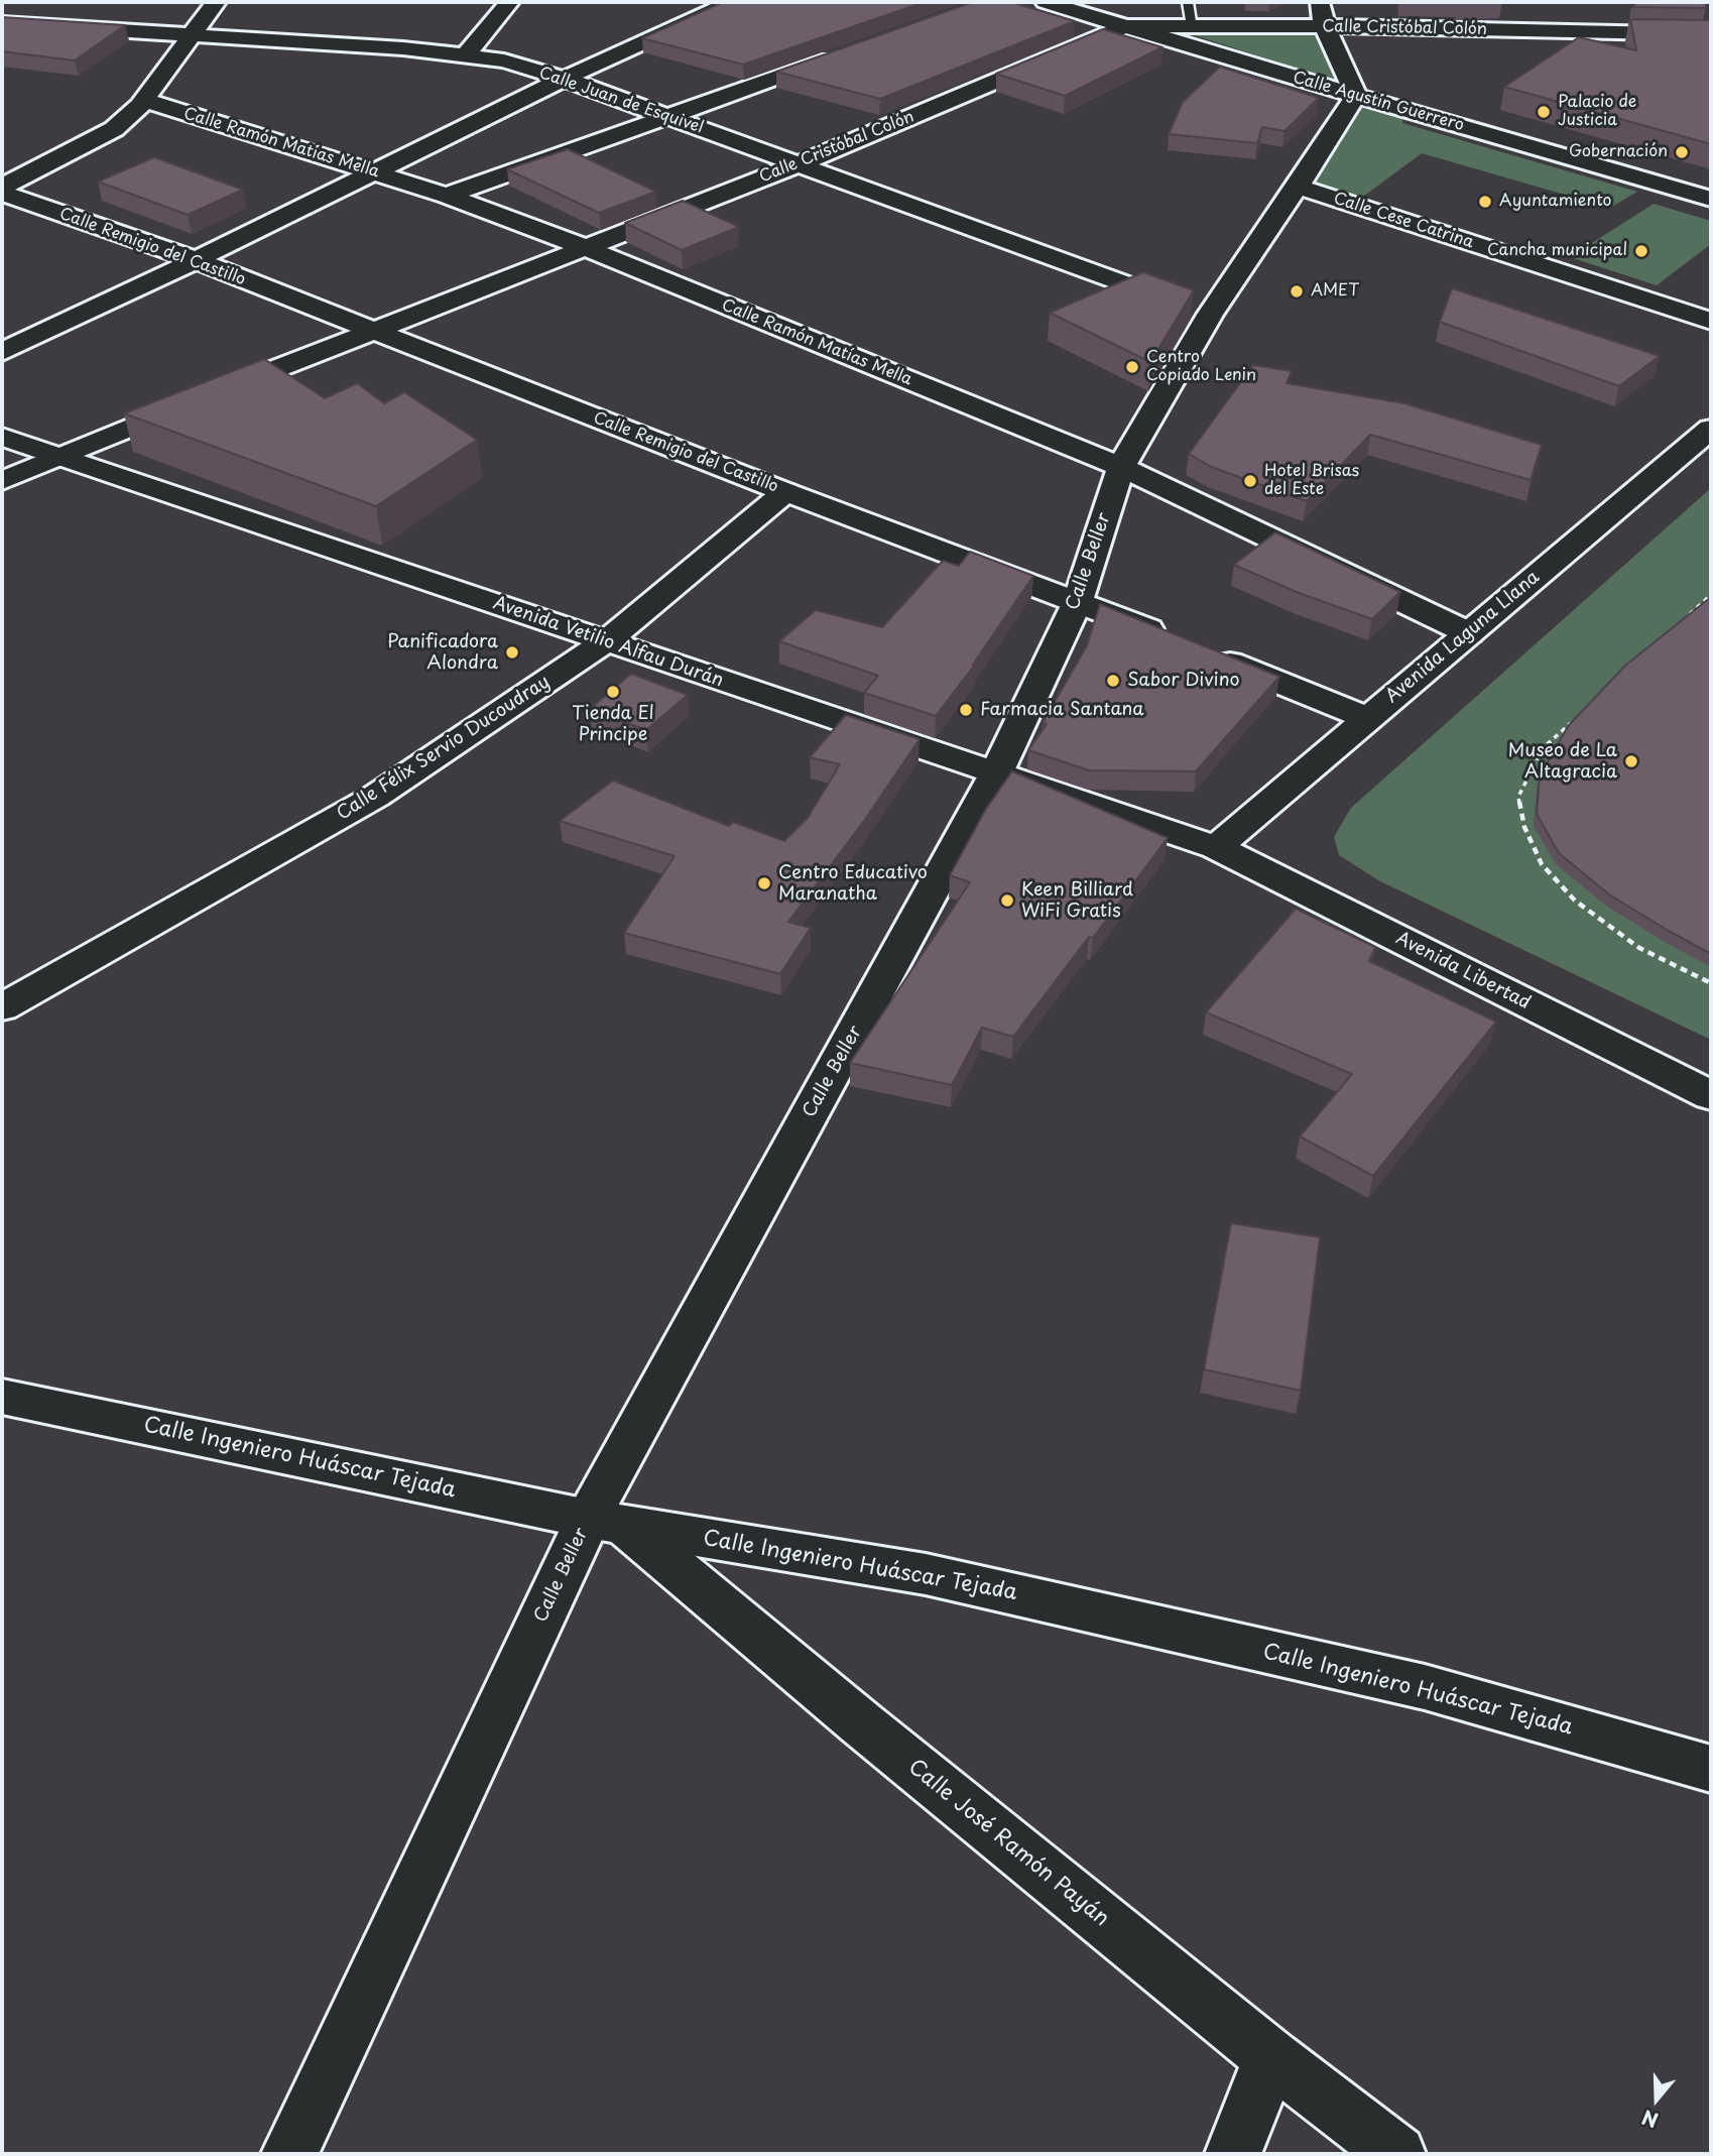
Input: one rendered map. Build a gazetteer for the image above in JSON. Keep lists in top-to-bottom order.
{
  "streets": {
    "street": [
      "Calle Cristóbal Colón",
      "Calle Juan de Esquivel",
      "Calle Agustín Guerrero",
      "Calle Ramón Matías Mella",
      "Calle Cese Catrina",
      "Calle Remigio del Castillo",
      "Calle Beller",
      "Avenida Laguna Llana",
      "Avenida Vetilio Alfau Durán",
      "Calle Félix Servio Ducoudray",
      "Avenida Libertad",
      "Calle Ingeniero Huáscar Tejada",
      "Calle José Ramón Payán"
    ]
  },
  "crossings": [
    ["Calle Cristóbal Colón", "Calle Juan de Esquivel"],
    ["Calle Cristóbal Colón", "Calle Agustín Guerrero"],
    ["Calle Cristóbal Colón", "Calle Ramón Matías Mella"],
    ["Calle Cristóbal Colón", "Calle Remigio del Castillo"],
    ["Calle Cristóbal Colón", "Avenida Vetilio Alfau Durán"],
    ["Calle Juan de Esquivel", "Calle Beller"],
    ["Calle Agustín Guerrero", "Calle Beller"],
    ["Calle Ramón Matías Mella", "Calle Beller"],
    ["Calle Ramón Matías Mella", "Avenida Laguna Llana"],
    ["Calle Cese Catrina", "Calle Beller"],
    ["Calle Remigio del Castillo", "Calle Beller"],
    ["Calle Remigio del Castillo", "Avenida Laguna Llana"],
    ["Calle Remigio del Castillo", "Calle Félix Servio Ducoudray"],
    ["Calle Beller", "Avenida Vetilio Alfau Durán"],
    ["Calle Beller", "Calle Ingeniero Huáscar Tejada"],
    ["Calle Beller", "Calle José Ramón Payán"],
    ["Avenida Laguna Llana", "Avenida Vetilio Alfau Durán"],
    ["Avenida Laguna Llana", "Avenida Libertad"],
    ["Avenida Vetilio Alfau Durán", "Calle Félix Servio Ducoudray"],
    ["Avenida Vetilio Alfau Durán", "Avenida Libertad"],
    ["Calle Ingeniero Huáscar Tejada", "Calle José Ramón Payán"]
  ],
  "places": [
    "Palacio de Justicia",
    "Gobernación",
    "Ayuntamiento",
    "Cancha municipal",
    "AMET",
    "Centro Copiado Lenin",
    "Hotel Brisas del Este",
    "Panificadora Alondra",
    "Sabor Divino",
    "Tienda El Principe",
    "Farmacia Santana",
    "Museo de La Altagracia",
    "Centro Educativo Maranatha",
    "Keen Billiard WiFi Gratis"
  ],
  "north": "bottom"
}
